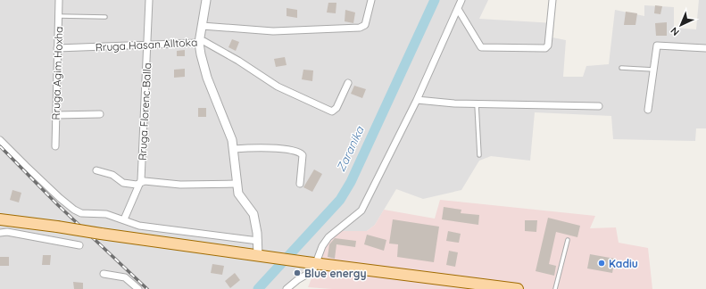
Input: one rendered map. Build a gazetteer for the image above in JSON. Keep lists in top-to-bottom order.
{
  "streets": {
    "street": ["Rruga Hasan Alltoka", "Rruga Agim Hoxha", "Rruga Florenc Balla"]
  },
  "crossings": [
    ["Rruga Hasan Alltoka", "Rruga Agim Hoxha"],
    ["Rruga Hasan Alltoka", "Rruga Florenc Balla"]
  ],
  "water": ["Zaranika"],
  "places": ["Kadiu", "Blue energy"],
  "north": "bottom left"
}
